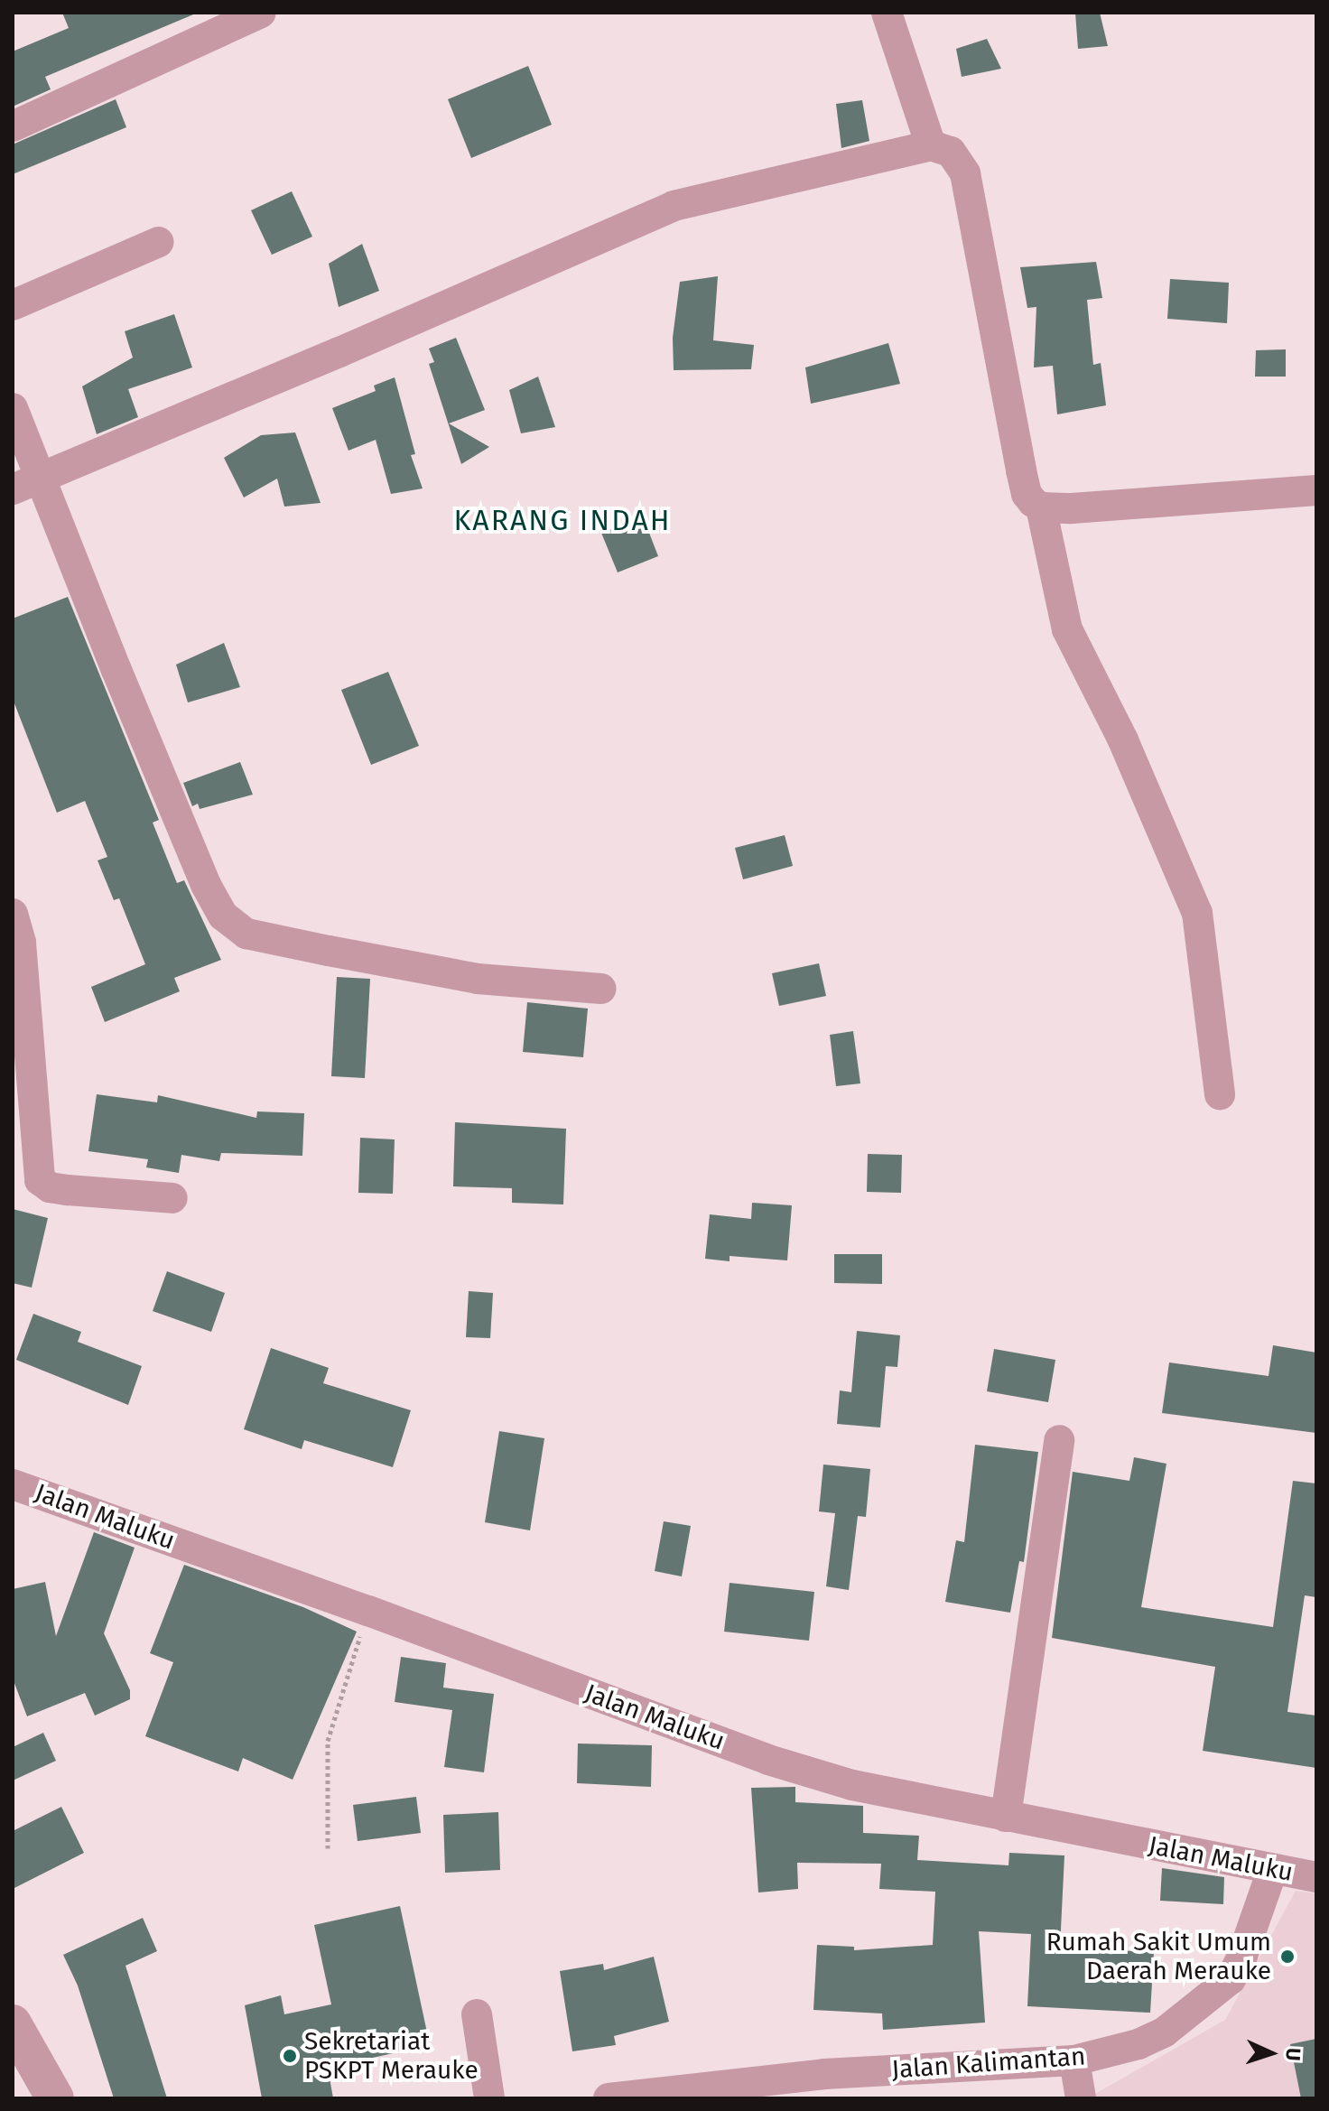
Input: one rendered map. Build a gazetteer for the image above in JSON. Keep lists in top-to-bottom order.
{
  "streets": {
    "street": ["Jalan Maluku", "Jalan Kalimantan"]
  },
  "crossings": [
    ["Jalan Maluku", "Jalan Kalimantan"]
  ],
  "districts": ["KARANG INDAH"],
  "places": ["Rumah Sakit Umum Daerah Merauke", "Sekretariat PSKPT Merauke"],
  "north": "right"
}
